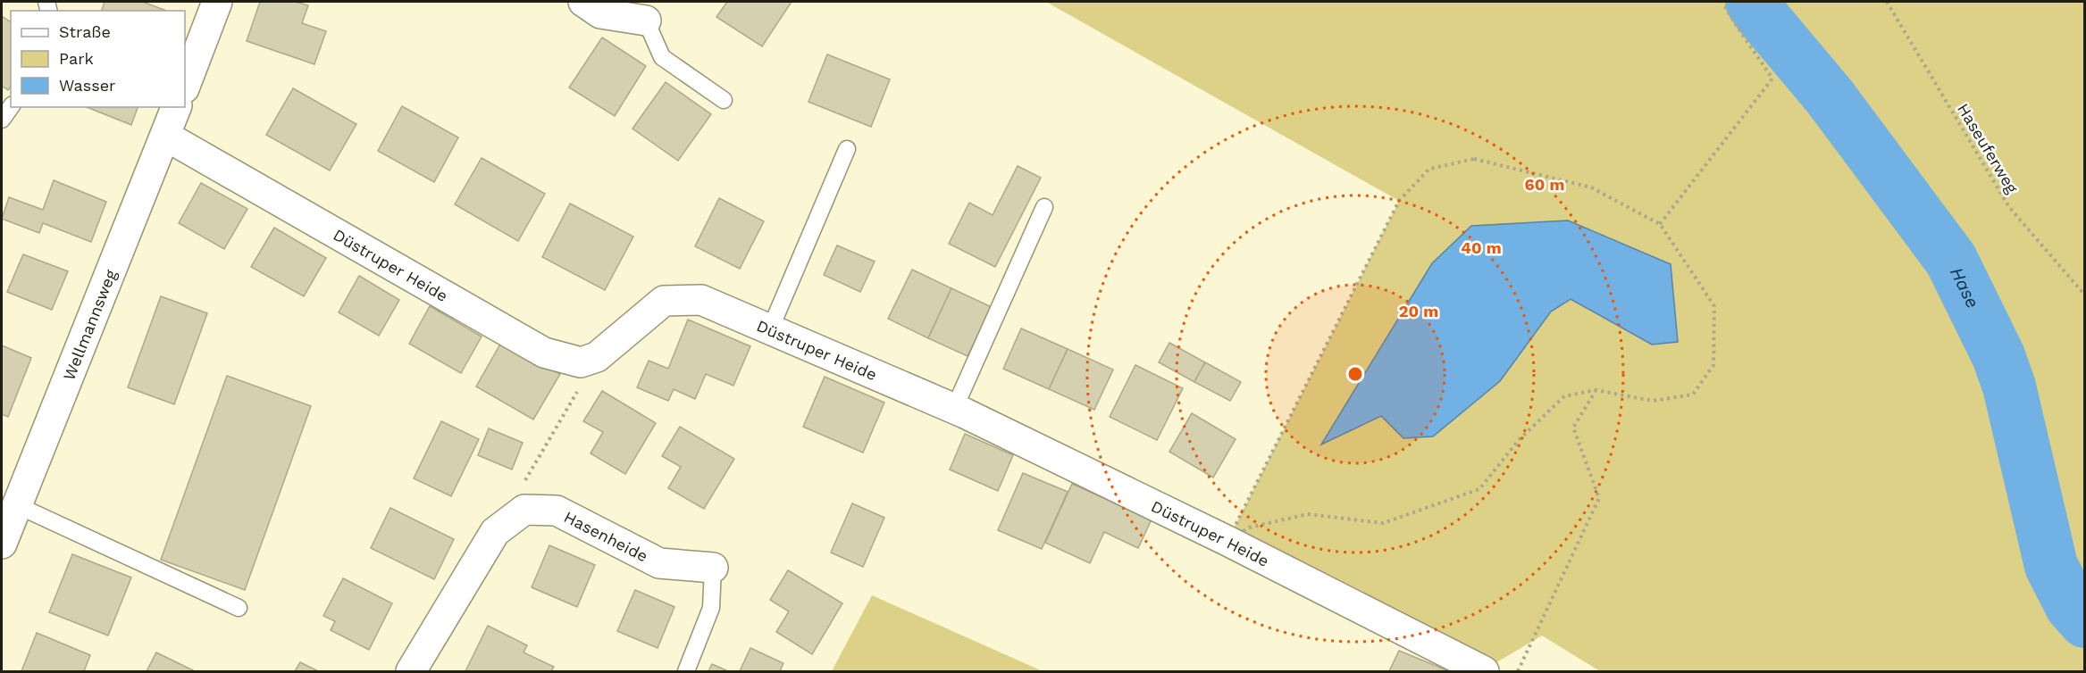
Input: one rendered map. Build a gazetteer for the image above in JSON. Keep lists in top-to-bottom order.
{
  "streets": {
    "street": ["Düstruper Heide", "Wellmannsweg", "Hasenheide"],
    "path": ["Haseuferweg"]
  },
  "crossings": [
    ["Düstruper Heide", "Wellmannsweg"]
  ],
  "water": ["Hase"],
  "legend": ["Straße", "Park", "Wasser"],
  "rings": ["60 m", "40 m", "20 m"]
}
